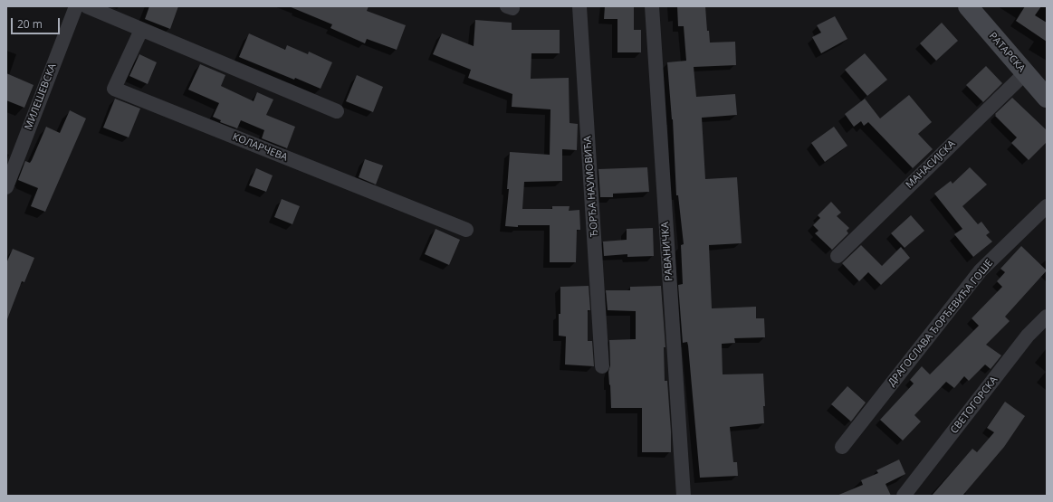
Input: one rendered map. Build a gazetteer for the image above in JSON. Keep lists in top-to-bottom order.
{
  "streets": {
    "street": [
      "РАТАРСКА",
      "МИЛЕШЕВСКА",
      "КОЛАРЧЕВА",
      "МАНАСИЈСКА",
      "ЂОРЂА НАУМОВИЋА",
      "РАВАНИЧКА",
      "ДРАГОСЛАВА ЂОРЂЕВИЋА ГОШЕ",
      "СВЕТОГОРСКА"
    ]
  },
  "crossings": [
    ["РАТАРСКА", "МАНАСИЈСКА"]
  ],
  "scale_bar": "20 m"
}
